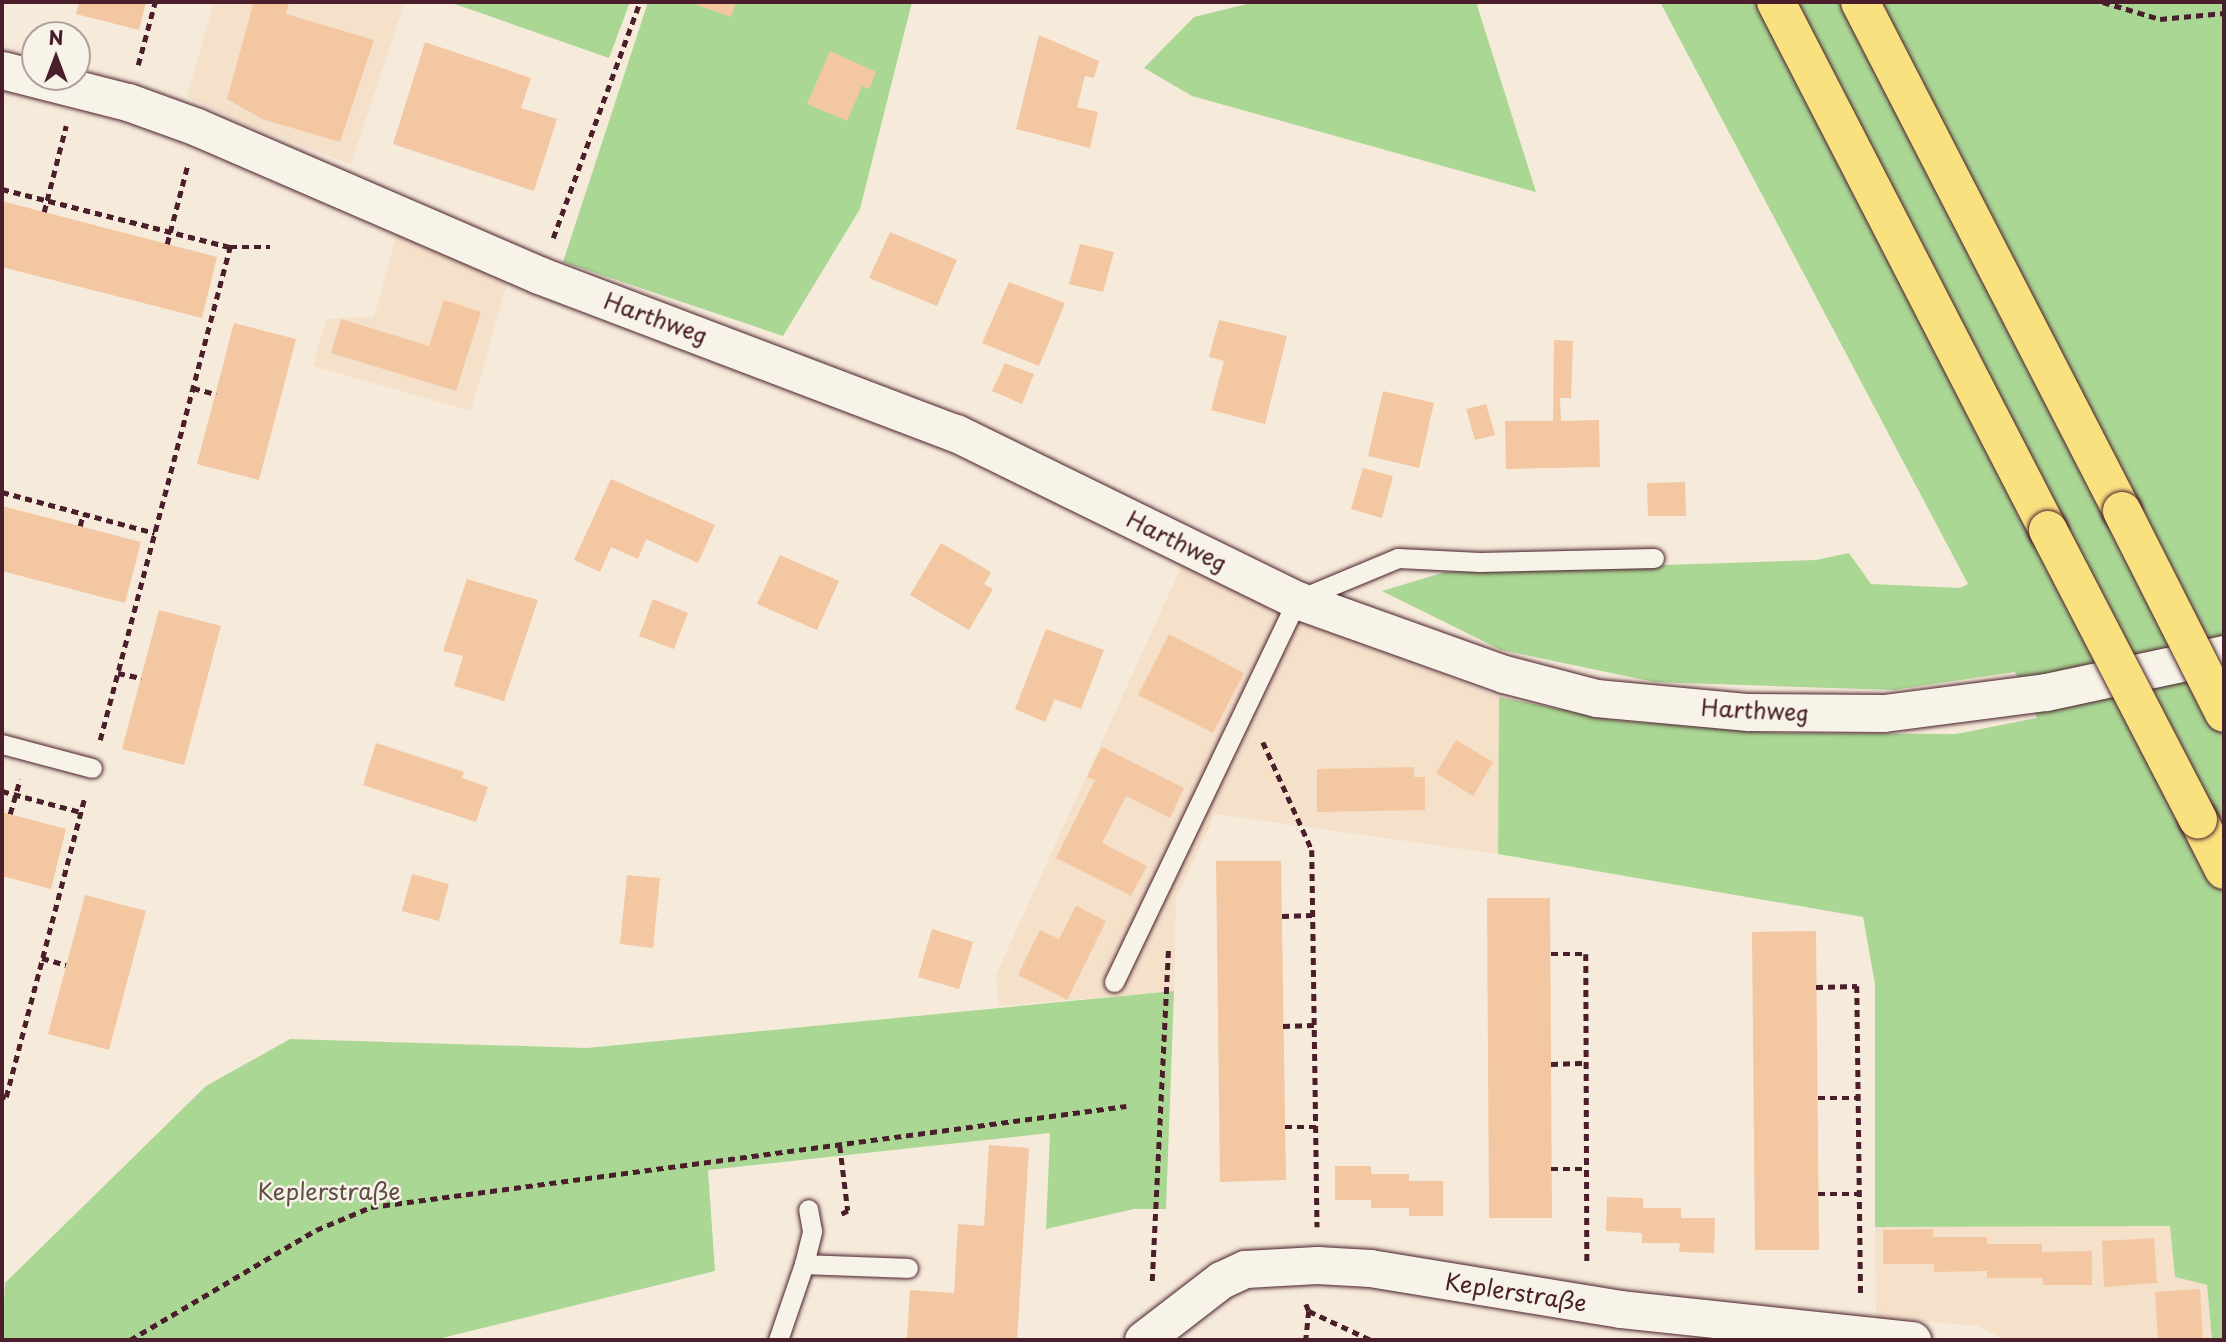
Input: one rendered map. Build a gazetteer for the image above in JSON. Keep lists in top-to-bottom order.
{
  "streets": {
    "street": ["Harthweg", "Keplerstraße"]
  },
  "parks": ["Keplerstraße"],
  "north": "top"
}
